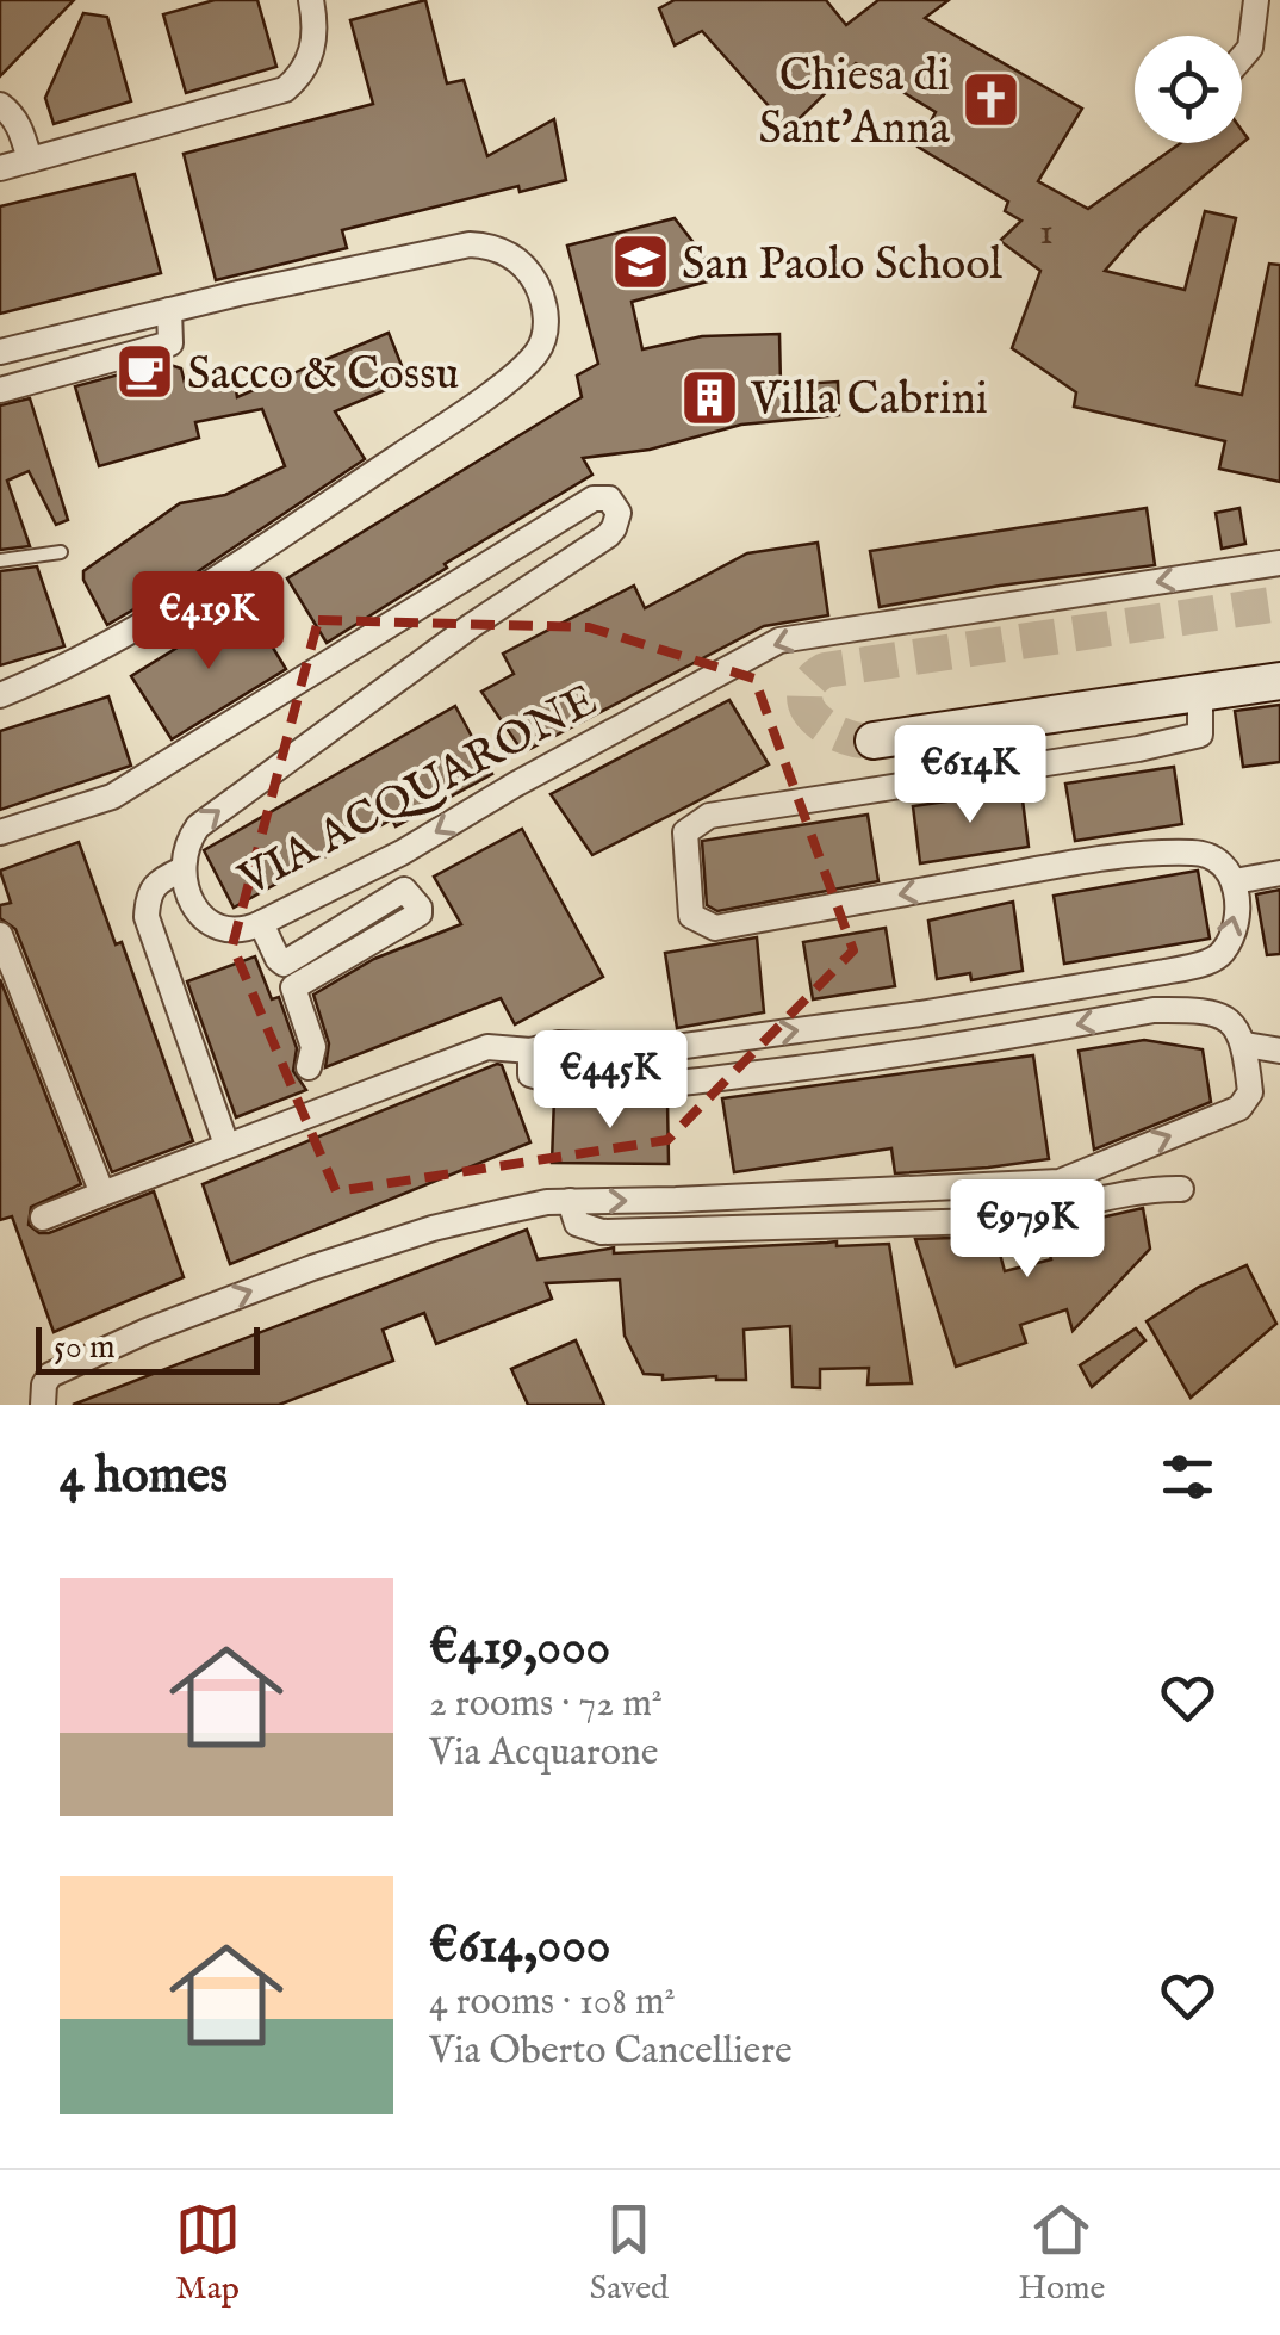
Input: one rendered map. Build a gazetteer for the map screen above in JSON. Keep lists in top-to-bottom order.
{
  "streets": {
    "street": ["VIA ACQUARONE"]
  },
  "places": {
    "church": ["Chiesa di Sant'Anna"],
    "school or university": ["San Paolo School"],
    "cafe": ["Sacco & Cossu"],
    "building": ["Villa Cabrini"]
  },
  "house_numbers": ["1"],
  "scale_bar": "50 m",
  "page": {
    "price": [
      "€419K",
      "€614K",
      "€445K",
      "€979K"
    ],
    "scale": "50 m",
    "heading": "4 homes",
    "list": [
      {
        "name": "€419,000",
        "note": "2 rooms · 72 m² · Via Acquarone"
      },
      {
        "name": "€614,000",
        "note": "4 rooms · 108 m² · Via Oberto Cancelliere"
      }
    ],
    "tabs": ["Map", "Saved", "Home"]
  }
}
